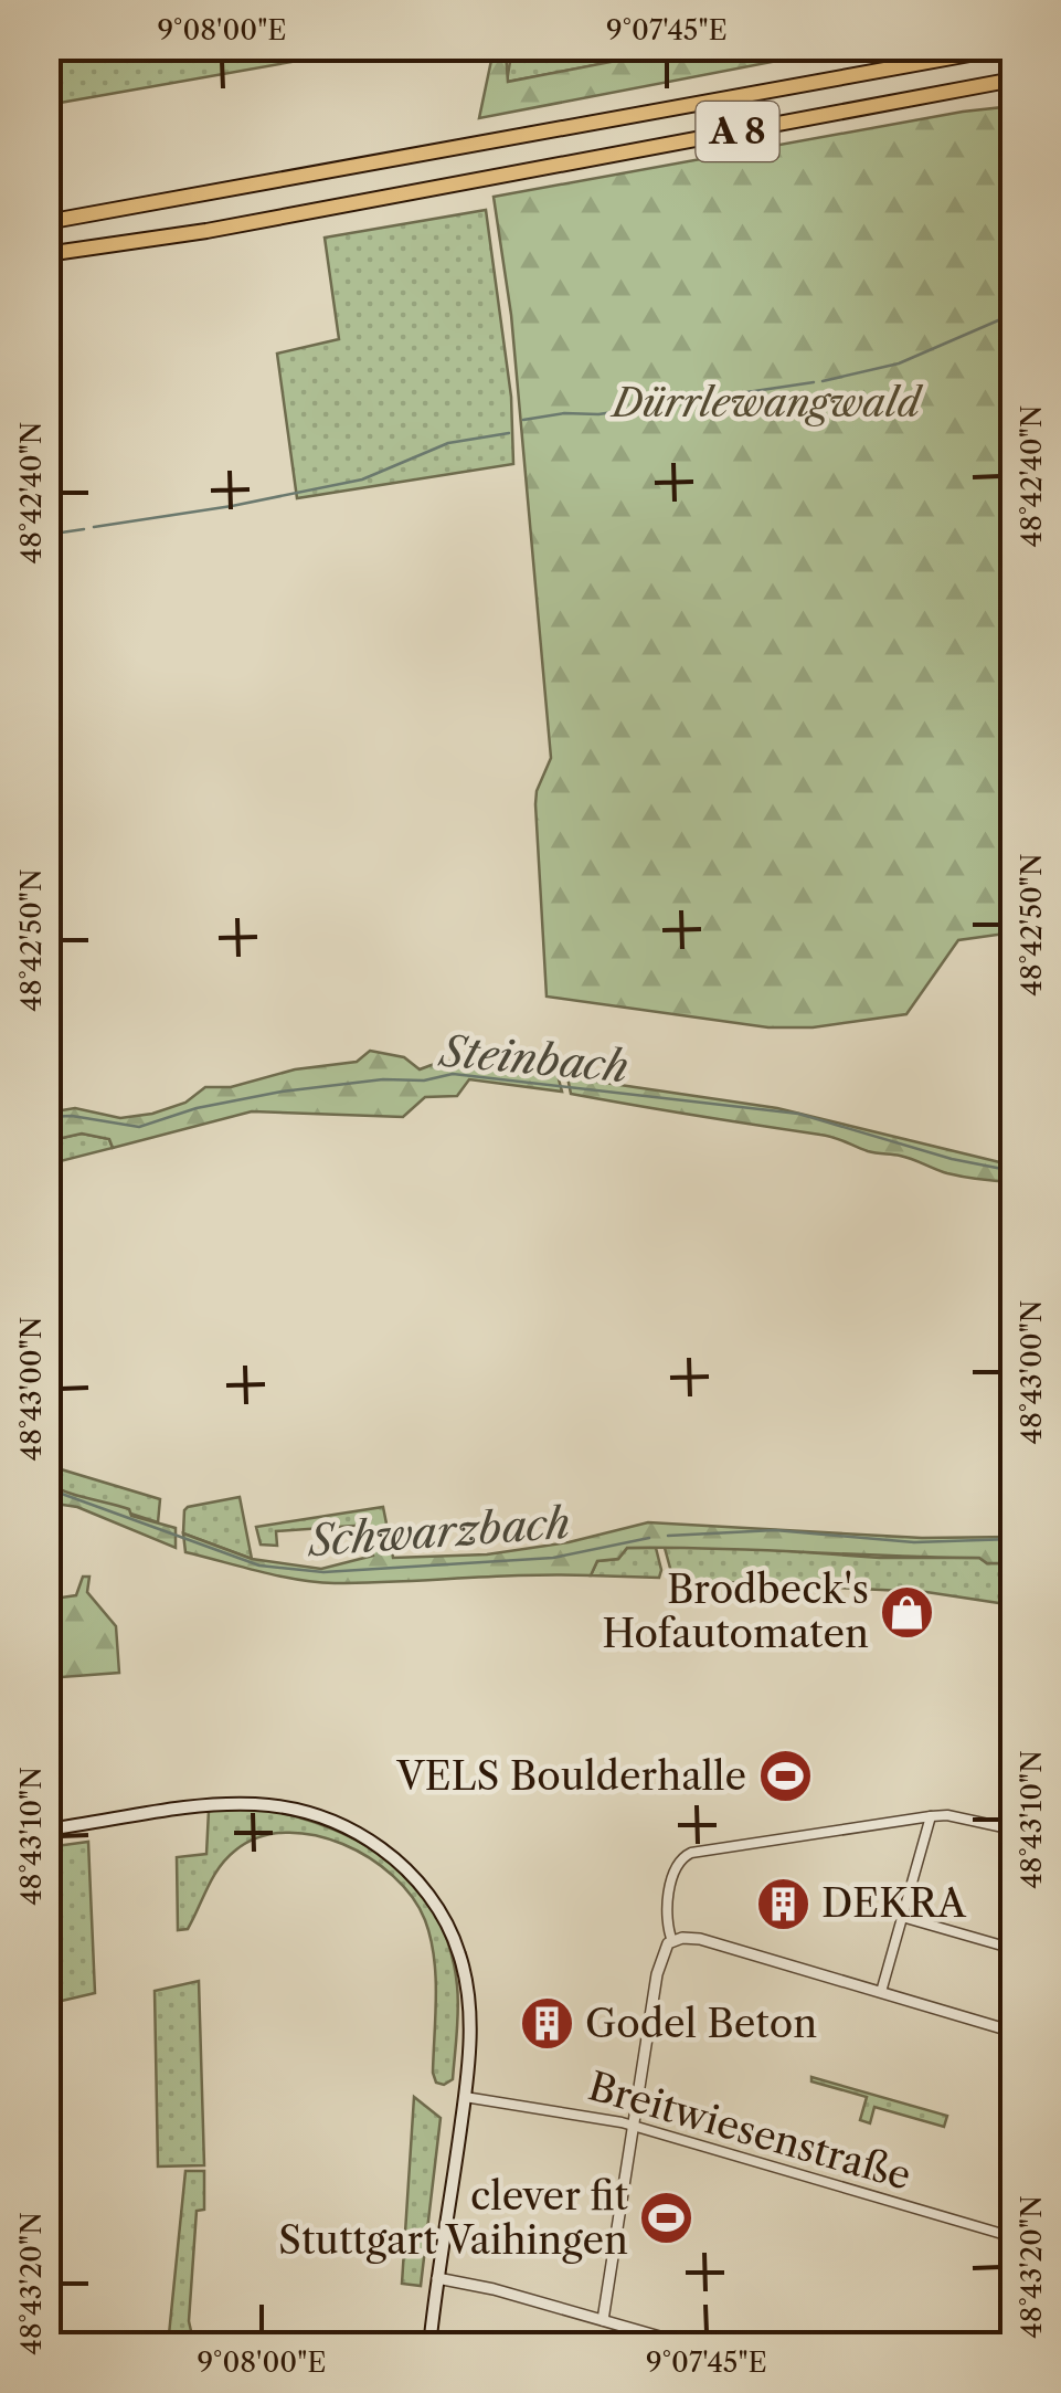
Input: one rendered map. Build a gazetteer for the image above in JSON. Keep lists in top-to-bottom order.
{
  "streets": {
    "highway": ["A 8"],
    "street": ["Breitwiesenstraße"]
  },
  "water": ["Steinbach", "Schwarzbach"],
  "parks": ["Dürrlewangwald"],
  "places": {
    "shop": ["Brodbeck's Hofautomaten"],
    "sports": ["VELS Boulderhalle", "clever fit Stuttgart Vaihingen"],
    "building": ["DEKRA", "Godel Beton"]
  },
  "coordinates": [
    "9°08'00\"E",
    "9°07'45\"E",
    "48°42'40\"N",
    "48°42'50\"N",
    "48°43'00\"N",
    "48°43'10\"N",
    "48°43'20\"N"
  ]
}
